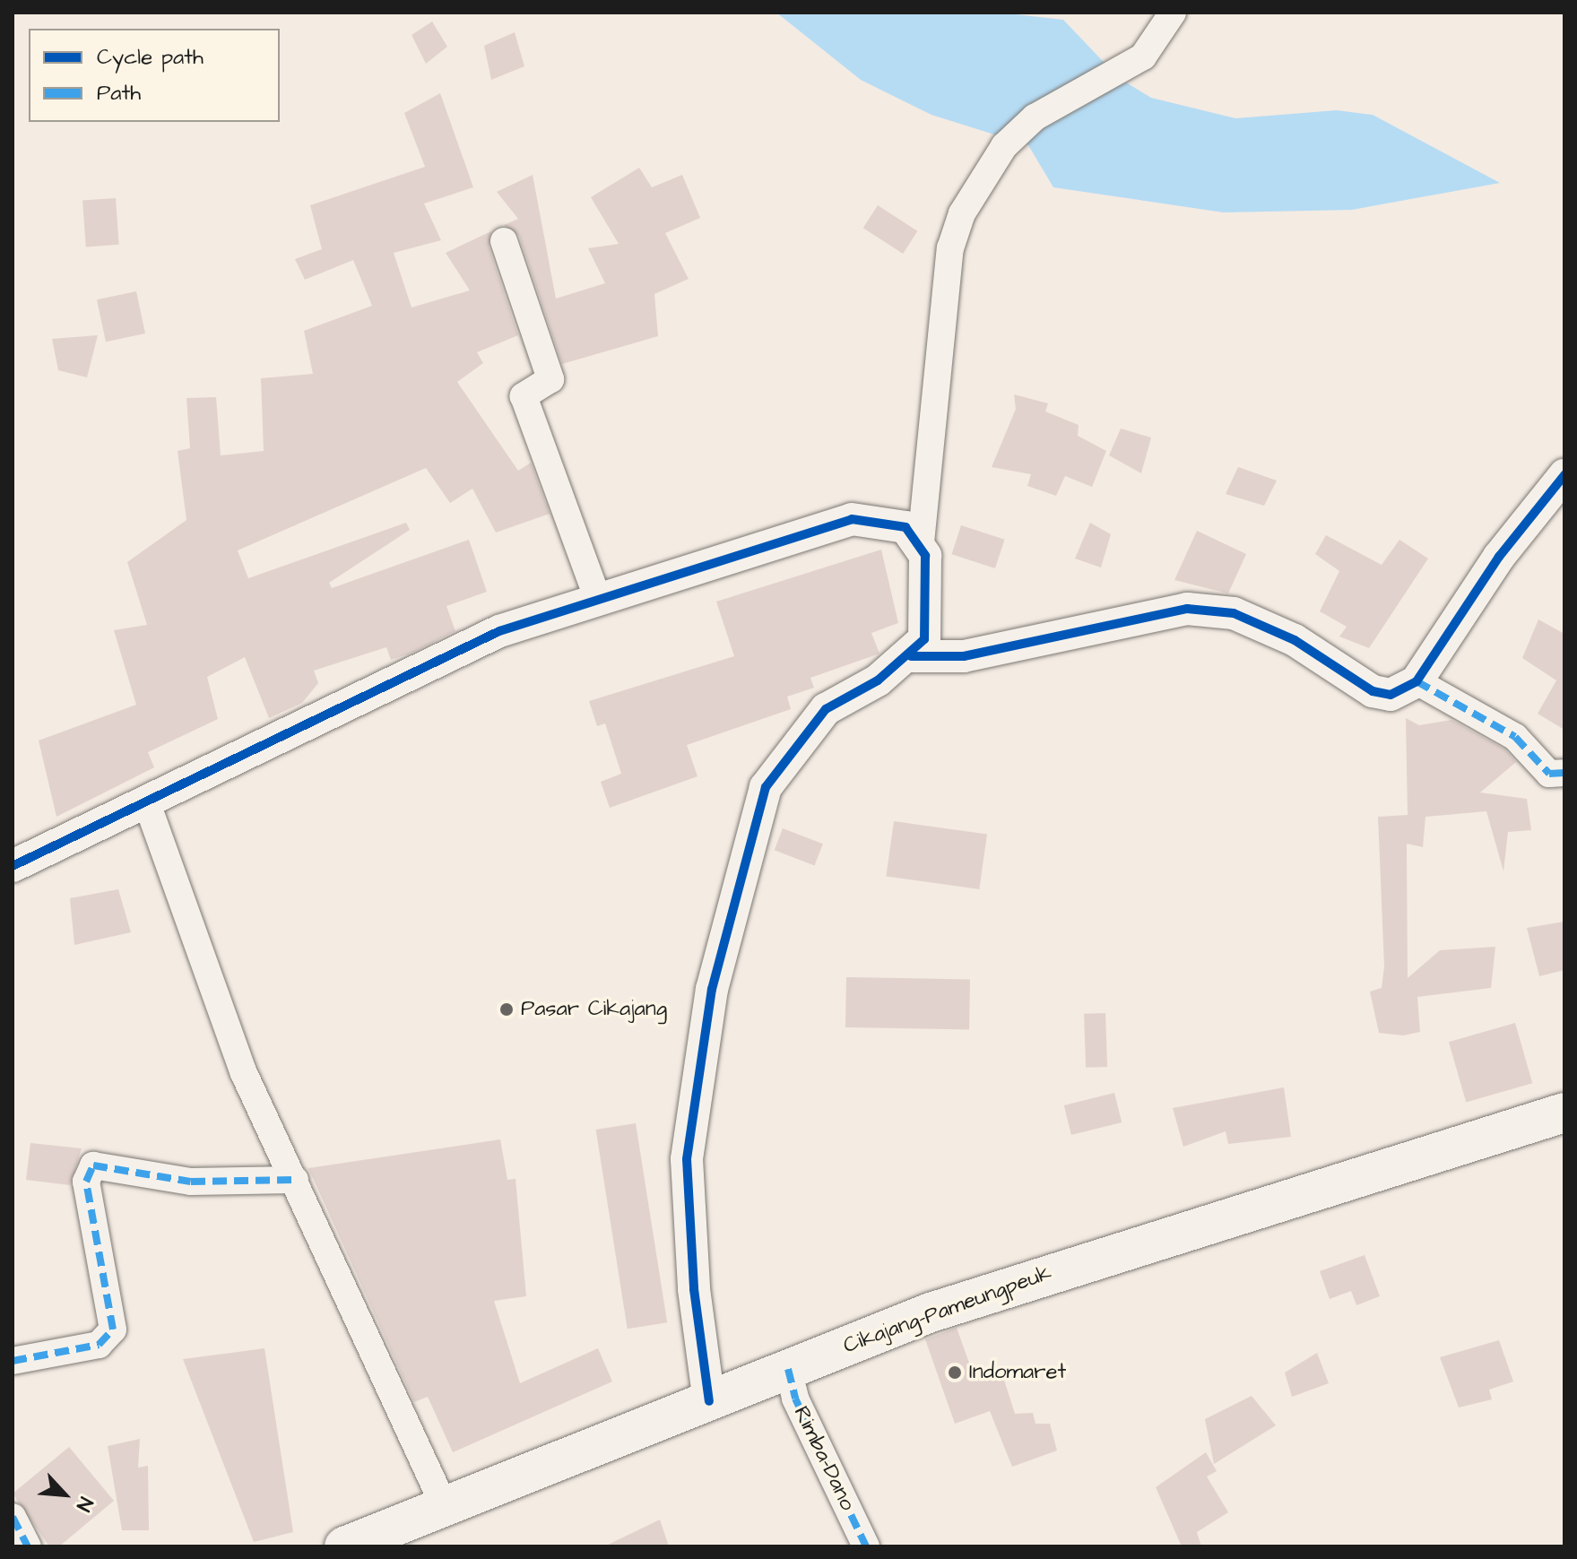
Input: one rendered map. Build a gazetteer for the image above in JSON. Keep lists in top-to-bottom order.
{
  "streets": {
    "main road": ["Cikajang-Pameungpeuk"],
    "street": ["Rimba-Dano"]
  },
  "crossings": [
    ["Cikajang-Pameungpeuk", "Rimba-Dano"]
  ],
  "places": ["Pasar Cikajang", "Indomaret"],
  "legend": ["Cycle path", "Path"],
  "north": "bottom right"
}
